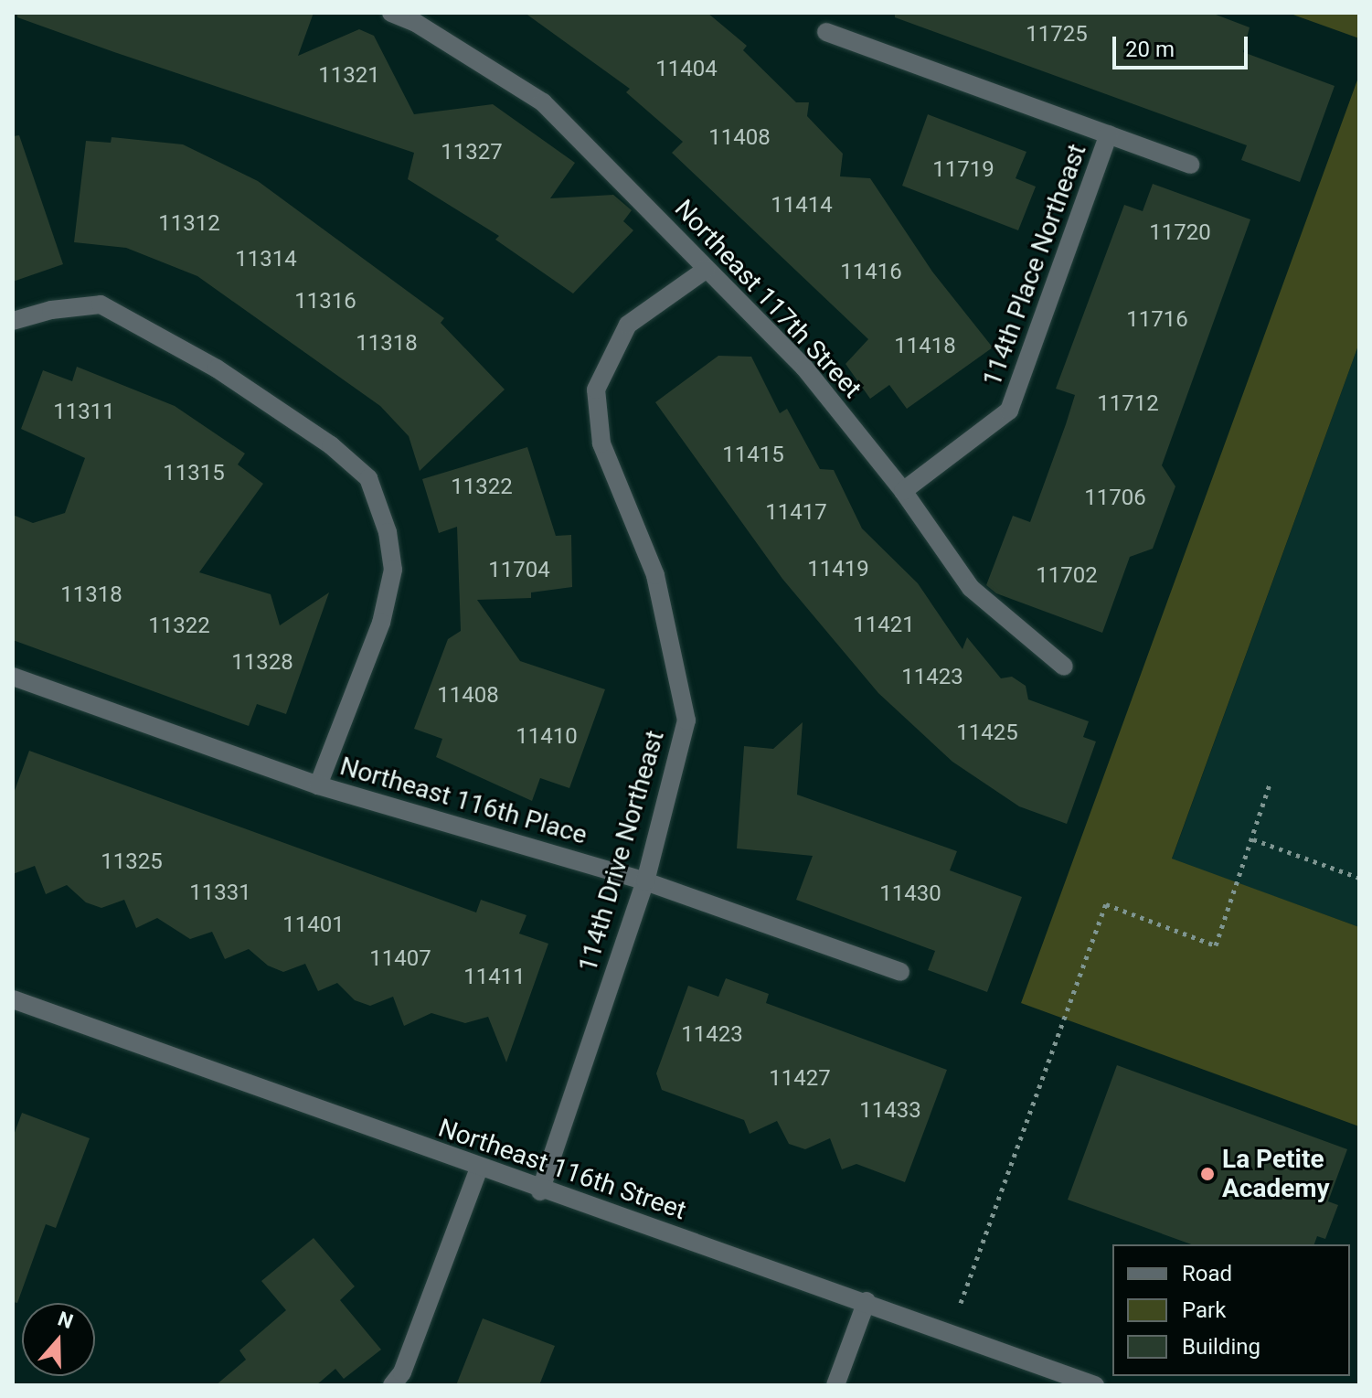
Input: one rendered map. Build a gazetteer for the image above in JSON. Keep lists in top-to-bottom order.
{
  "streets": {
    "street": [
      "114th Place Northeast",
      "Northeast 117th Street",
      "Northeast 116th Place",
      "114th Drive Northeast",
      "Northeast 116th Street"
    ]
  },
  "crossings": [
    ["114th Place Northeast", "Northeast 117th Street"],
    ["Northeast 117th Street", "114th Drive Northeast"],
    ["Northeast 116th Place", "114th Drive Northeast"],
    ["114th Drive Northeast", "Northeast 116th Street"]
  ],
  "places": ["La Petite Academy"],
  "house_numbers": [
    "11725",
    "11404",
    "11321",
    "11408",
    "11327",
    "11719",
    "11414",
    "11312",
    "11720",
    "11314",
    "11416",
    "11316",
    "11716",
    "11318",
    "11418",
    "11712",
    "11311",
    "11415",
    "11315",
    "11322",
    "11706",
    "11417",
    "11419",
    "11704",
    "11702",
    "11318",
    "11421",
    "11322",
    "11328",
    "11423",
    "11408",
    "11425",
    "11410",
    "11325",
    "11331",
    "11430",
    "11401",
    "11407",
    "11411",
    "11423",
    "11427",
    "11433"
  ],
  "legend": ["Road", "Park", "Building"],
  "scale_bar": "20 m",
  "north": "top"
}
